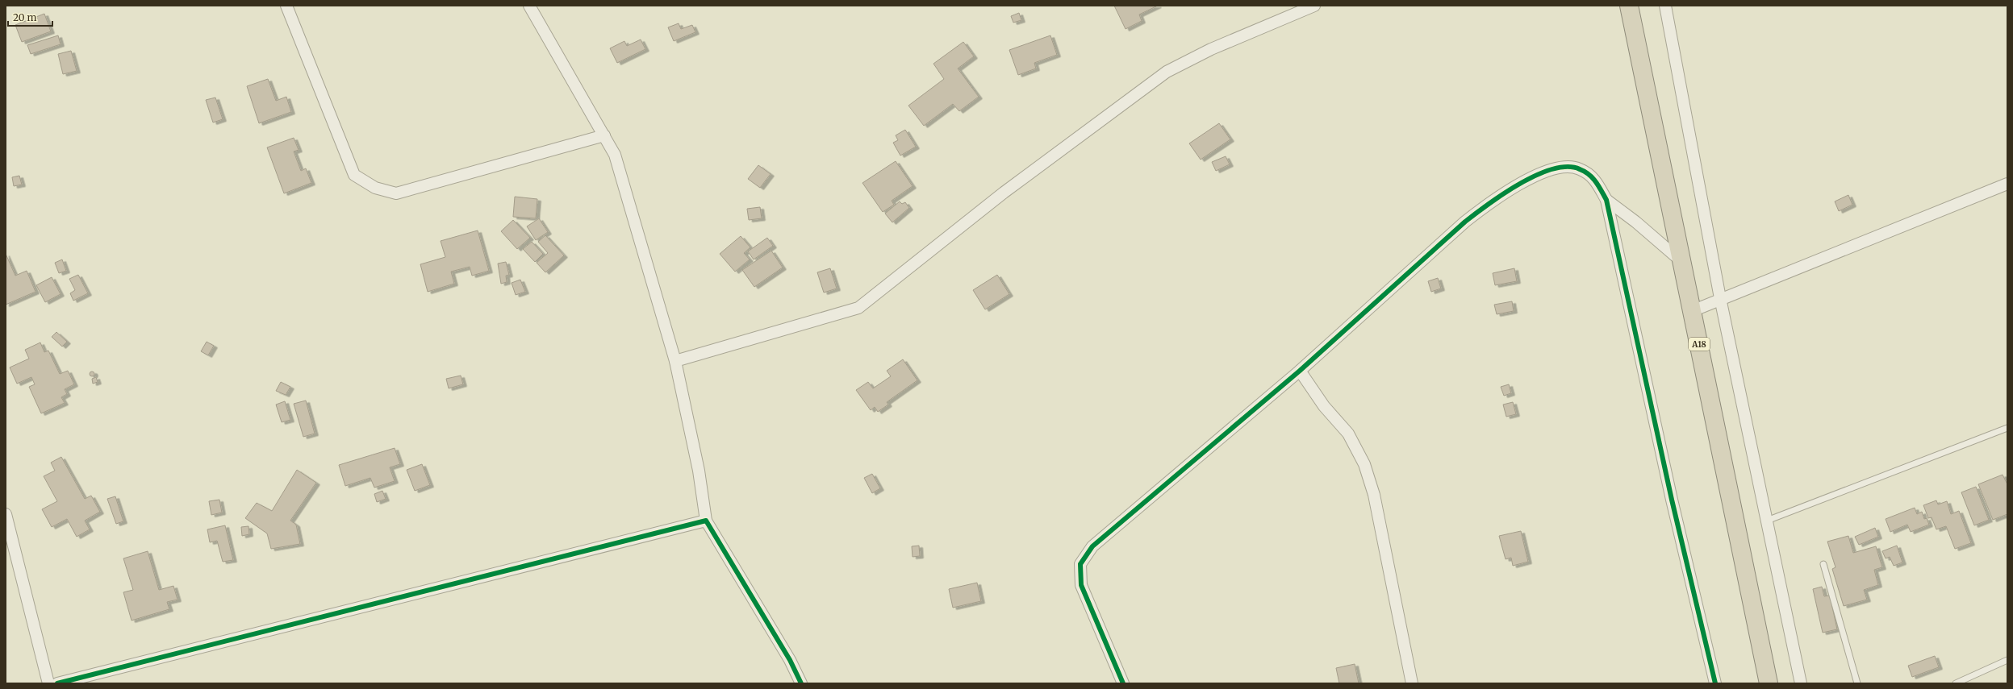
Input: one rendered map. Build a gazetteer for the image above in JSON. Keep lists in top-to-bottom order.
{
  "streets": {
    "highway": ["A18"]
  },
  "scale_bar": "20 m"
}
